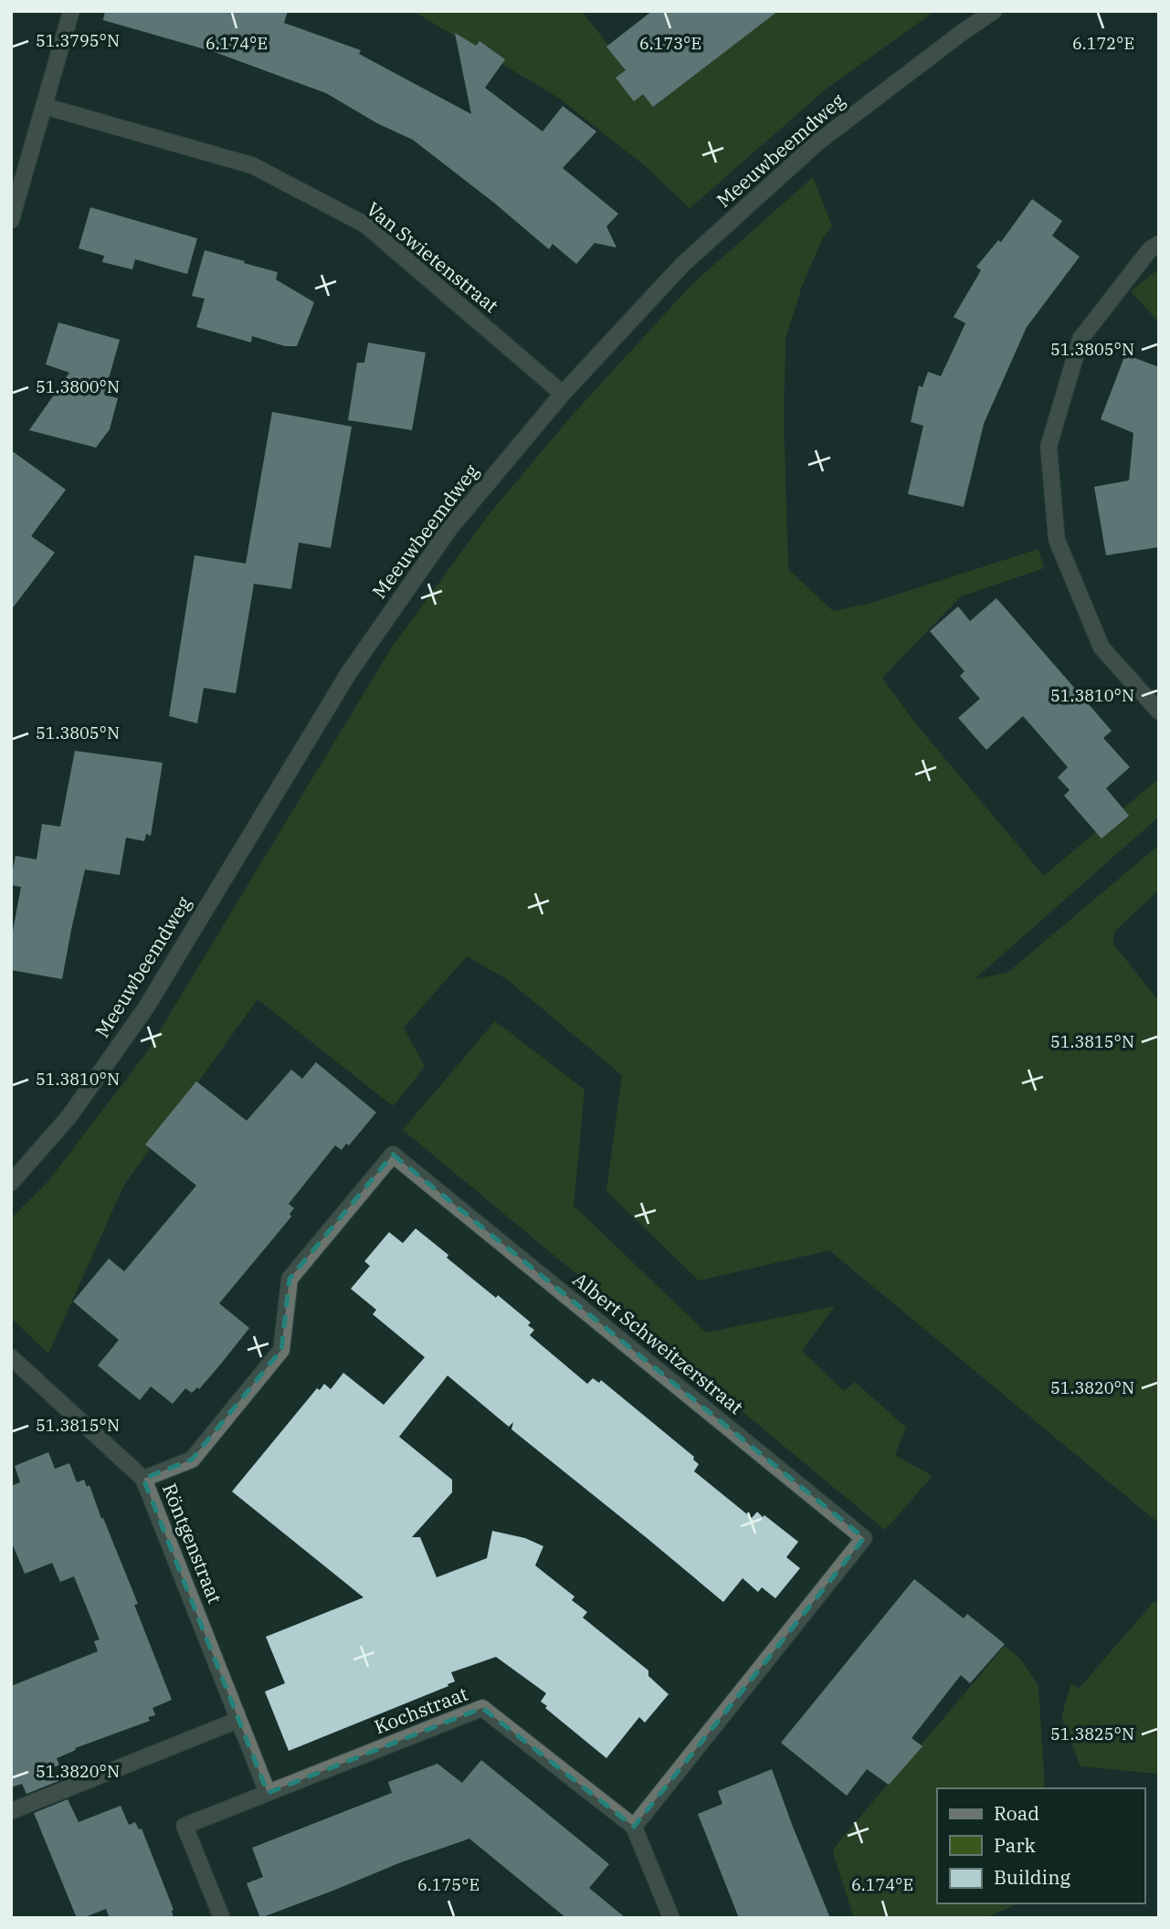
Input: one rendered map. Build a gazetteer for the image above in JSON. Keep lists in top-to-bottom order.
{
  "streets": {
    "street": [
      "Meeuwbeemdweg",
      "Van Swietenstraat",
      "Albert Schweitzerstraat",
      "Röntgenstraat",
      "Kochstraat"
    ]
  },
  "crossings": [
    ["Meeuwbeemdweg", "Van Swietenstraat"],
    ["Albert Schweitzerstraat", "Röntgenstraat"],
    ["Albert Schweitzerstraat", "Kochstraat"],
    ["Röntgenstraat", "Kochstraat"]
  ],
  "legend": ["Road", "Park", "Building"],
  "coordinates": [
    "51.3795°N",
    "6.174°E",
    "6.172°E",
    "6.173°E",
    "51.3805°N",
    "51.3800°N",
    "51.3810°N",
    "51.3815°N",
    "51.3820°N",
    "51.3825°N",
    "6.175°E"
  ]
}
